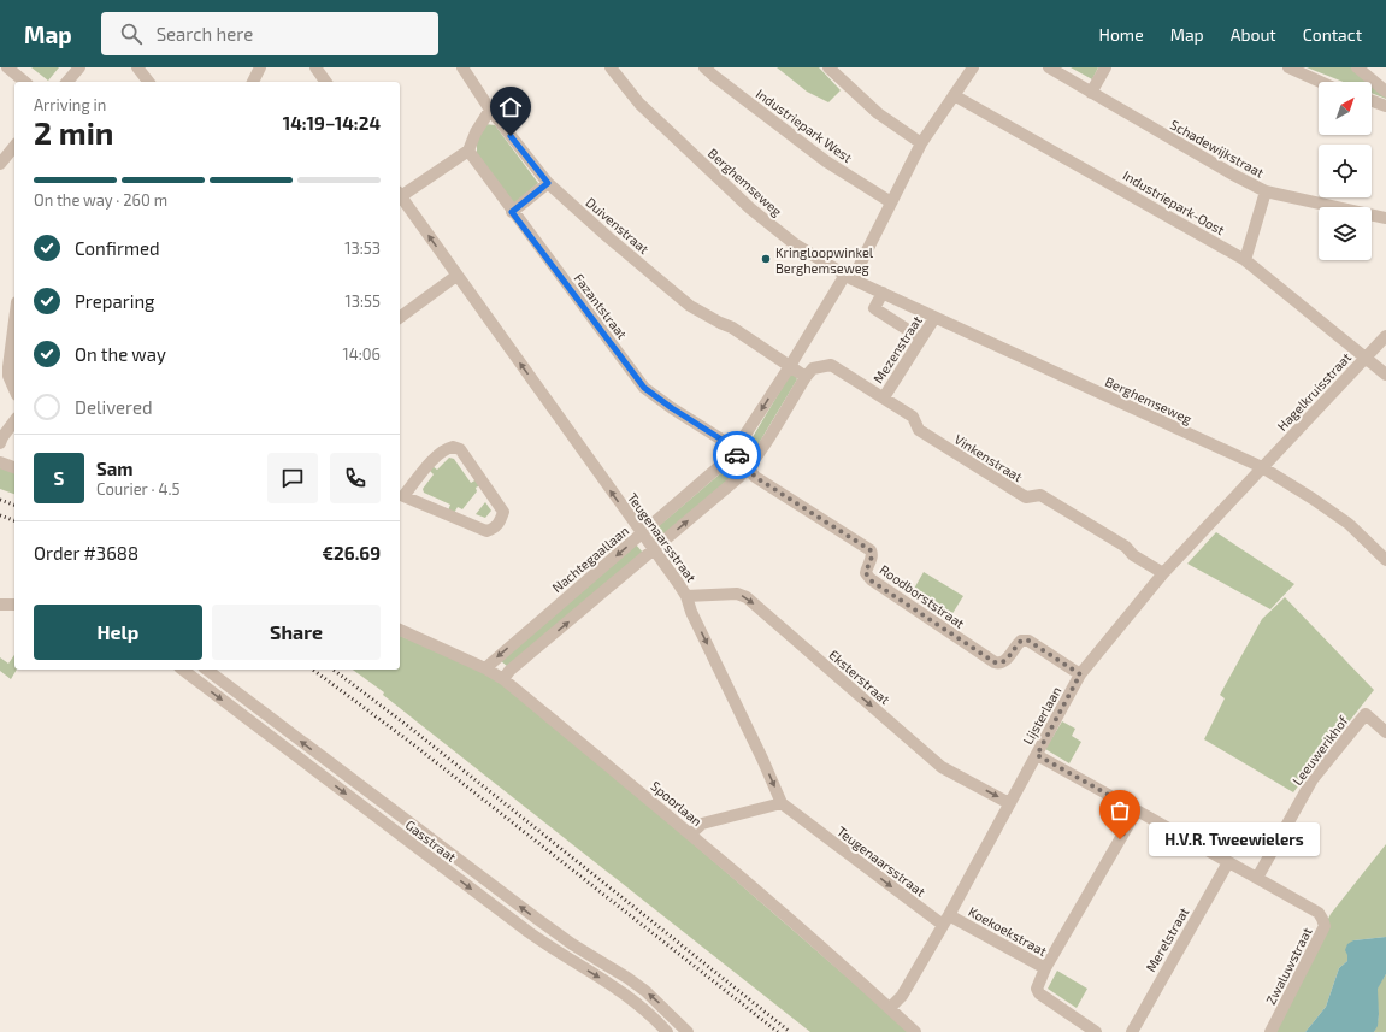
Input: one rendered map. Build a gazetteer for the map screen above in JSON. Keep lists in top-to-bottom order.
{
  "streets": {
    "street": [
      "Industriepark West",
      "Schadewijkstraat",
      "Berghemseweg",
      "Industriepark-Oost",
      "Duivenstraat",
      "Fazantstraat",
      "Mezenstraat",
      "Hagelkruisstraat",
      "Vinkenstraat",
      "Teugenaarsstraat",
      "Nachtegaallaan",
      "Roodborststraat",
      "Eksterstraat",
      "Lijsterlaan",
      "Leeuwerikhof",
      "Spoorlaan",
      "Gasstraat",
      "Koekoekstraat",
      "Merelstraat",
      "Zwaluwstraat"
    ]
  },
  "crossings": [
    ["Industriepark West", "Nachtegaallaan"],
    ["Berghemseweg", "Mezenstraat"],
    ["Berghemseweg", "Hagelkruisstraat"],
    ["Berghemseweg", "Nachtegaallaan"],
    ["Berghemseweg", "Lijsterlaan"],
    ["Industriepark-Oost", "Hagelkruisstraat"],
    ["Industriepark-Oost", "Nachtegaallaan"],
    ["Duivenstraat", "Vinkenstraat"],
    ["Duivenstraat", "Nachtegaallaan"],
    ["Fazantstraat", "Nachtegaallaan"],
    ["Mezenstraat", "Vinkenstraat"],
    ["Hagelkruisstraat", "Lijsterlaan"],
    ["Vinkenstraat", "Lijsterlaan"],
    ["Teugenaarsstraat", "Nachtegaallaan"],
    ["Teugenaarsstraat", "Eksterstraat"],
    ["Teugenaarsstraat", "Lijsterlaan"],
    ["Teugenaarsstraat", "Koekoekstraat"],
    ["Nachtegaallaan", "Spoorlaan"],
    ["Roodborststraat", "Lijsterlaan"],
    ["Eksterstraat", "Lijsterlaan"],
    ["Lijsterlaan", "Spoorlaan"],
    ["Lijsterlaan", "Koekoekstraat"],
    ["Leeuwerikhof", "Zwaluwstraat"]
  ],
  "one_way": ["Eksterstraat"],
  "places": ["Kringloopwinkel Berghemseweg", "H.V.R. Tweewielers"],
  "north": "top right",
  "page": {
    "header": "Map",
    "search": "Search here",
    "nav": [
      "Home",
      "Map",
      "About",
      "Contact"
    ],
    "heading": ["2 min", "Arriving in", "14:19–14:24"],
    "panel": [
      "Sam",
      "Courier · 4.5",
      "Order #3688",
      "€26.69"
    ],
    "bar": "On the way · 260 m",
    "list": [
      ["Confirmed", "13:53"],
      ["Preparing", "13:55"],
      ["On the way", "14:06"],
      "Delivered"
    ],
    "round": "S",
    "buttons": ["Help", "Share"],
    "bubble": "H.V.R. Tweewielers"
  }
}
